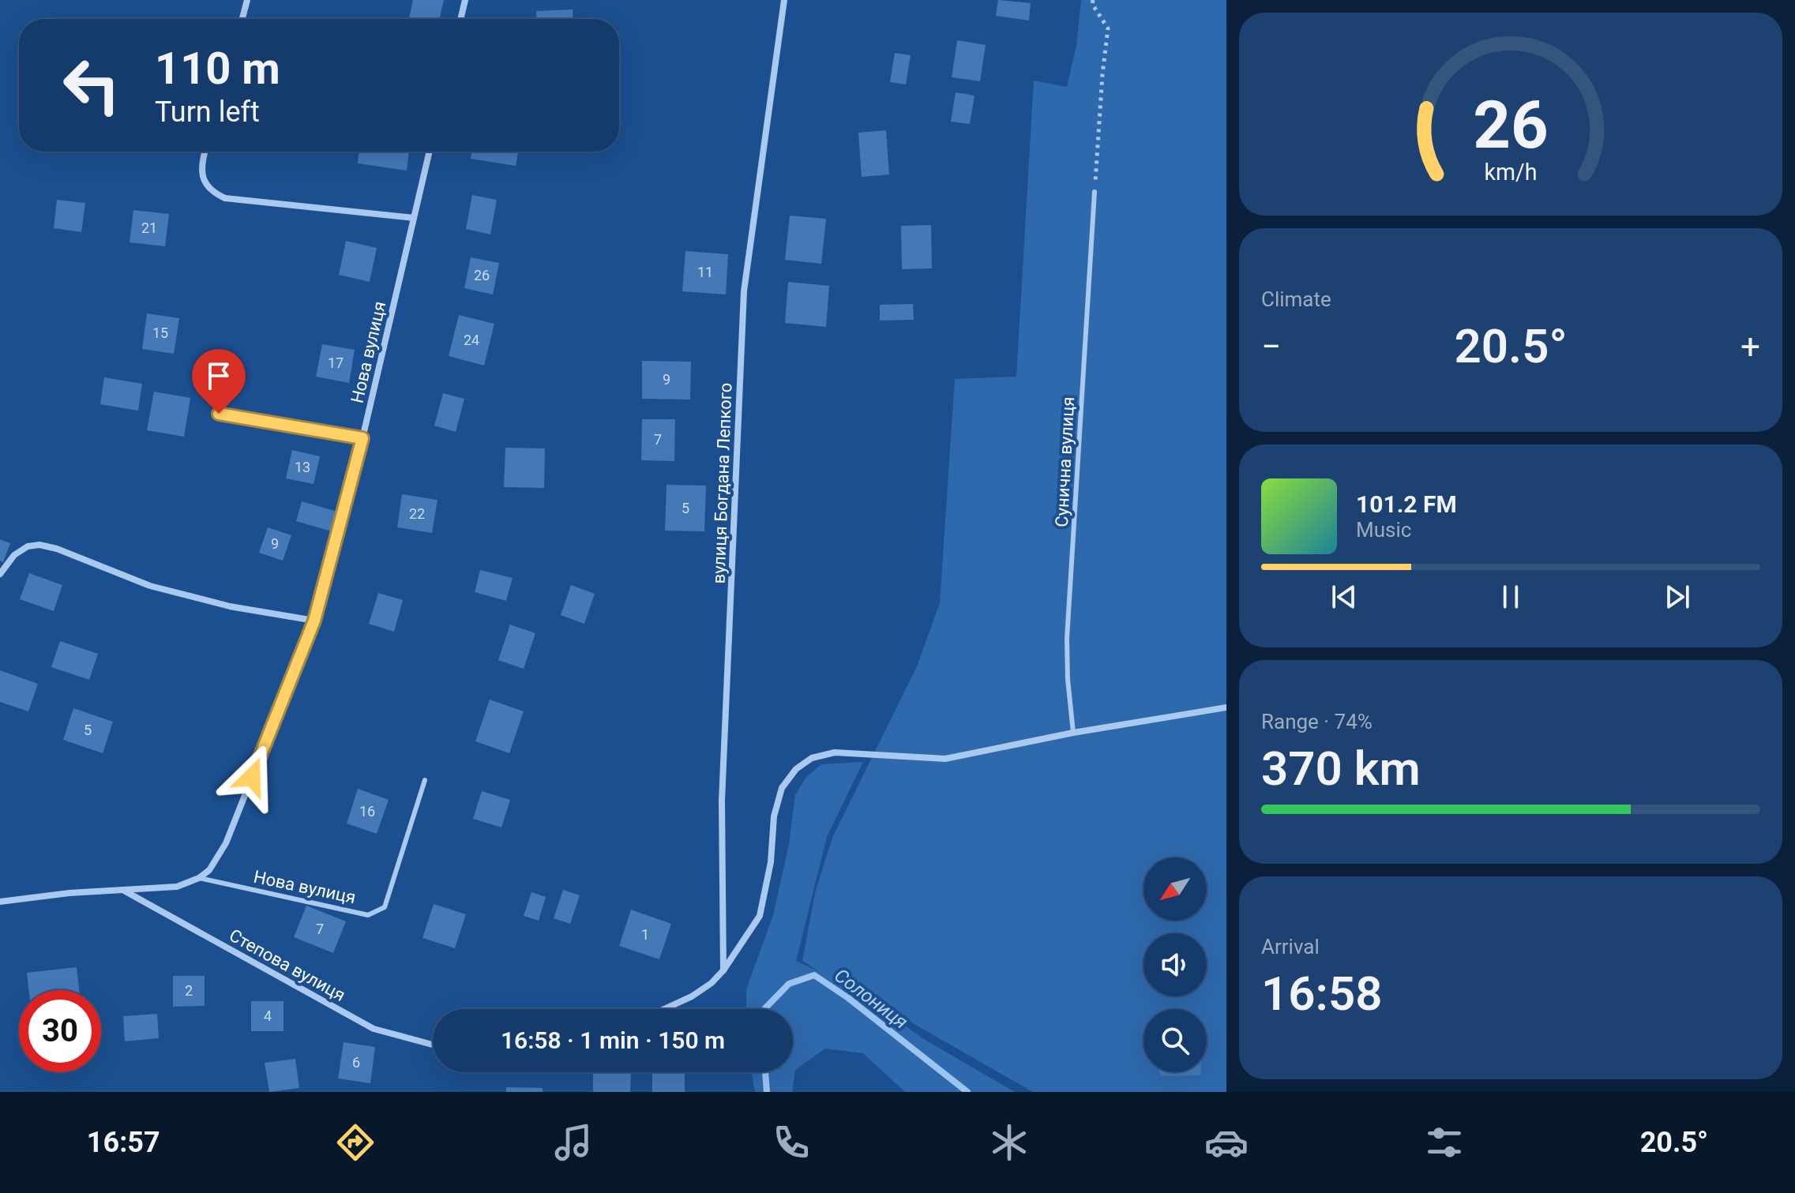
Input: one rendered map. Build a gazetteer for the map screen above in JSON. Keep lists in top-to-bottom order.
{
  "streets": {
    "street": ["Нова вулиця", "вулиця Богдана Лепкого", "Степова вулиця"],
    "lane": ["Сунична вулиця"]
  },
  "crossings": [
    ["Нова вулиця", "Степова вулиця"]
  ],
  "water": ["Солониця"],
  "house_numbers": [
    "21",
    "11",
    "26",
    "15",
    "24",
    "17",
    "9",
    "7",
    "13",
    "5",
    "22",
    "9",
    "5",
    "16",
    "7",
    "1",
    "2",
    "4",
    "6"
  ],
  "north": "bottom left",
  "page": {
    "turn": ["110 m", "Turn left"],
    "tile": [
      "Climate",
      ["Range · 74%", "370 km"],
      ["Arrival", "16:58"]
    ],
    "heat": ["−", "20.5°", "+"],
    "song": ["101.2 FM", "Music"],
    "limit": "30",
    "trip": "16:58 · 1 min · 150 m",
    "tabs": ["16:57", "20.5°"],
    "gauge": ["26", "km/h"]
  }
}
